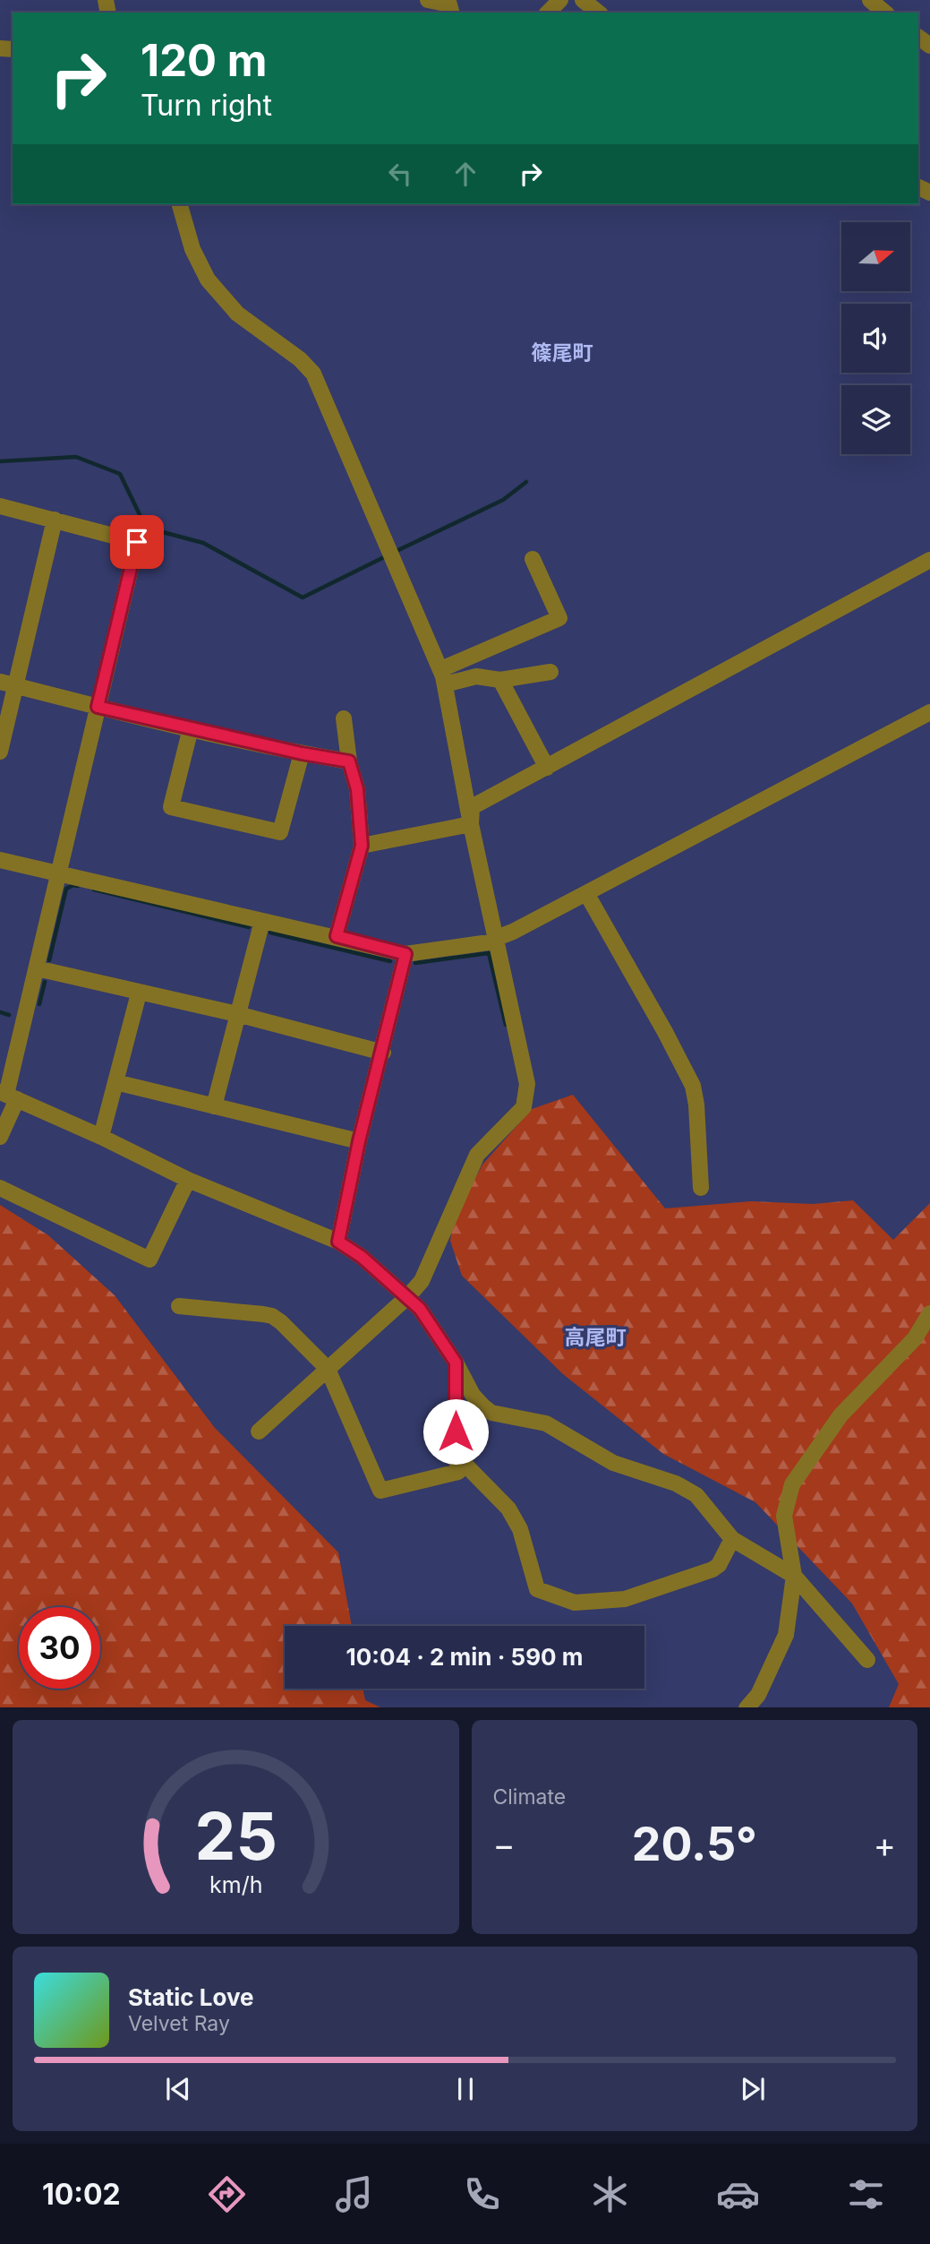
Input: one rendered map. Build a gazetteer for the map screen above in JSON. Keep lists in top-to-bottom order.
{
  "districts": ["篠尾町", "高尾町"],
  "north": "right",
  "page": {
    "turn": ["120 m", "Turn right"],
    "limit": "30",
    "trip": "10:04 · 2 min · 590 m",
    "tile": "Climate",
    "heat": ["−", "20.5°", "+"],
    "song": ["Static Love", "Velvet Ray"],
    "tabs": "10:02",
    "gauge": ["25", "km/h"]
  }
}
